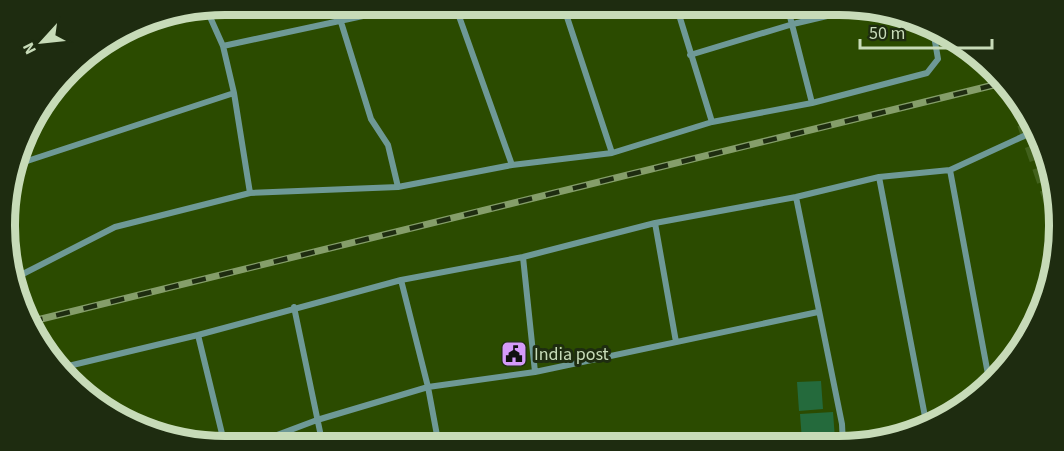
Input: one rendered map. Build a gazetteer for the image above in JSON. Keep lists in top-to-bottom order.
{
  "places": {
    "public building": ["India post"]
  },
  "scale_bar": "50 m",
  "north": "bottom left"
}
